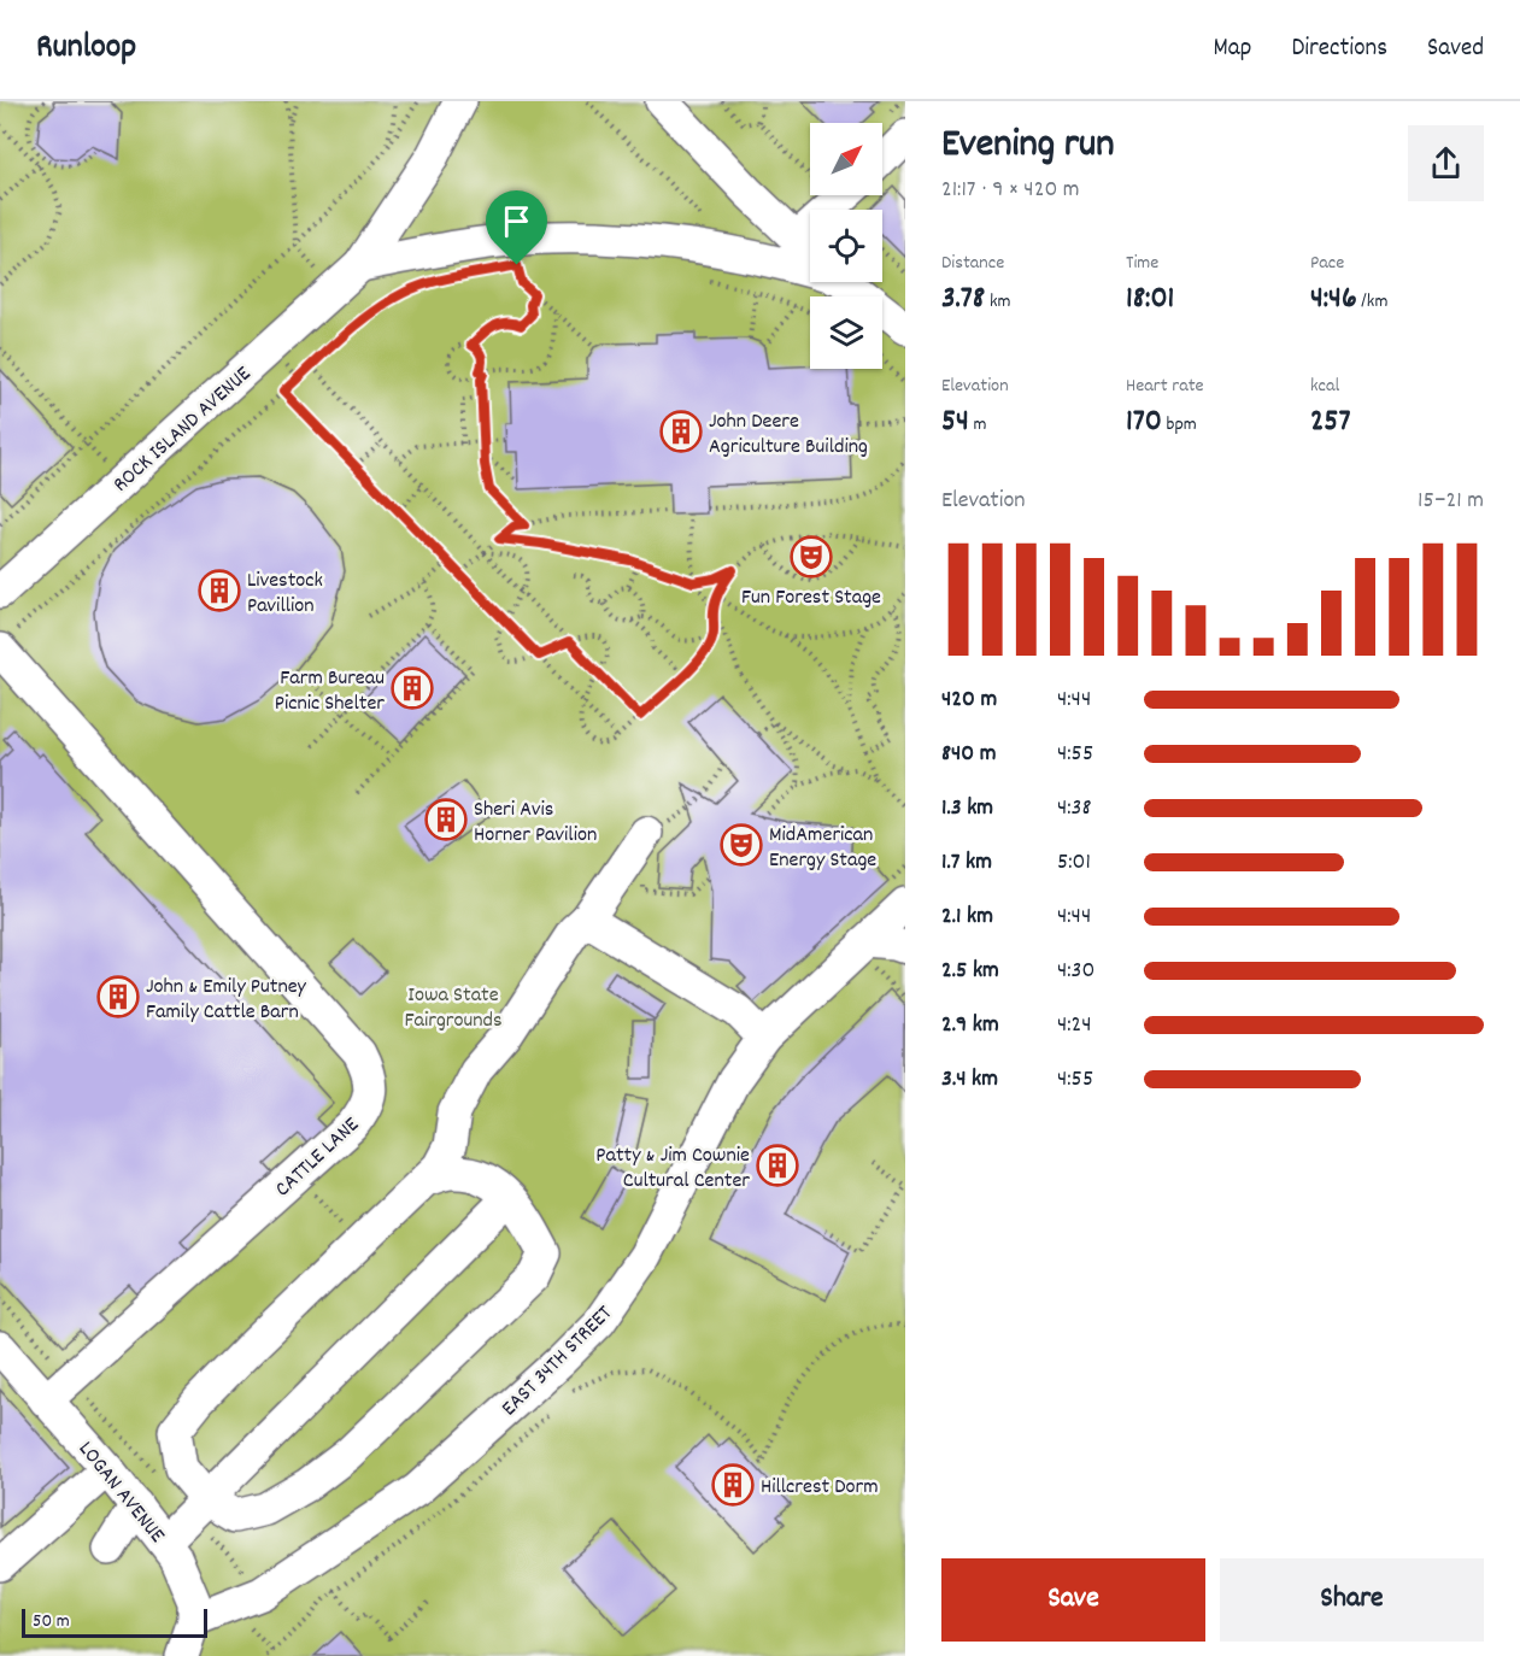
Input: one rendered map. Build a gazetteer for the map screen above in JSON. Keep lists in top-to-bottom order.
{
  "streets": {
    "lane": [
      "ROCK ISLAND AVENUE",
      "CATTLE LANE",
      "EAST 34TH STREET",
      "LOGAN AVENUE"
    ]
  },
  "crossings": [
    ["CATTLE LANE", "LOGAN AVENUE"],
    ["EAST 34TH STREET", "LOGAN AVENUE"]
  ],
  "parks": ["Iowa State Fairgrounds"],
  "places": {
    "building": [
      "John Deere Agriculture Building",
      "Livestock Pavillion",
      "Farm Bureau Picnic Shelter",
      "Sheri Avis Horner Pavilion",
      "John & Emily Putney Family Cattle Barn",
      "Patty & Jim Cownie Cultural Center",
      "Hillcrest Dorm"
    ],
    "theatre": ["Fun Forest Stage", "MidAmerican Energy Stage"]
  },
  "scale_bar": "50 m",
  "north": "top right",
  "page": {
    "header": "Runloop",
    "nav": ["Map", "Directions", "Saved"],
    "heading": ["Evening run", "21:17 · 9 × 420 m"],
    "stats": [
      ["Distance", "3.78 km"],
      ["Time", "18:01"],
      ["Pace", "4:46 /km"],
      ["Elevation", "54 m"],
      ["Heart rate", "170 bpm"],
      ["kcal", "257"]
    ],
    "chart": ["Elevation", "15–21 m"],
    "list": [
      {
        "name": "420 m",
        "note": "4:44"
      },
      {
        "name": "840 m",
        "note": "4:55"
      },
      {
        "name": "1.3 km",
        "note": "4:38"
      },
      {
        "name": "1.7 km",
        "note": "5:01"
      },
      {
        "name": "2.1 km",
        "note": "4:44"
      },
      {
        "name": "2.5 km",
        "note": "4:30"
      },
      {
        "name": "2.9 km",
        "note": "4:24"
      },
      {
        "name": "3.4 km",
        "note": "4:55"
      }
    ],
    "buttons": ["Save", "Share"],
    "scale": "50 m"
  }
}
